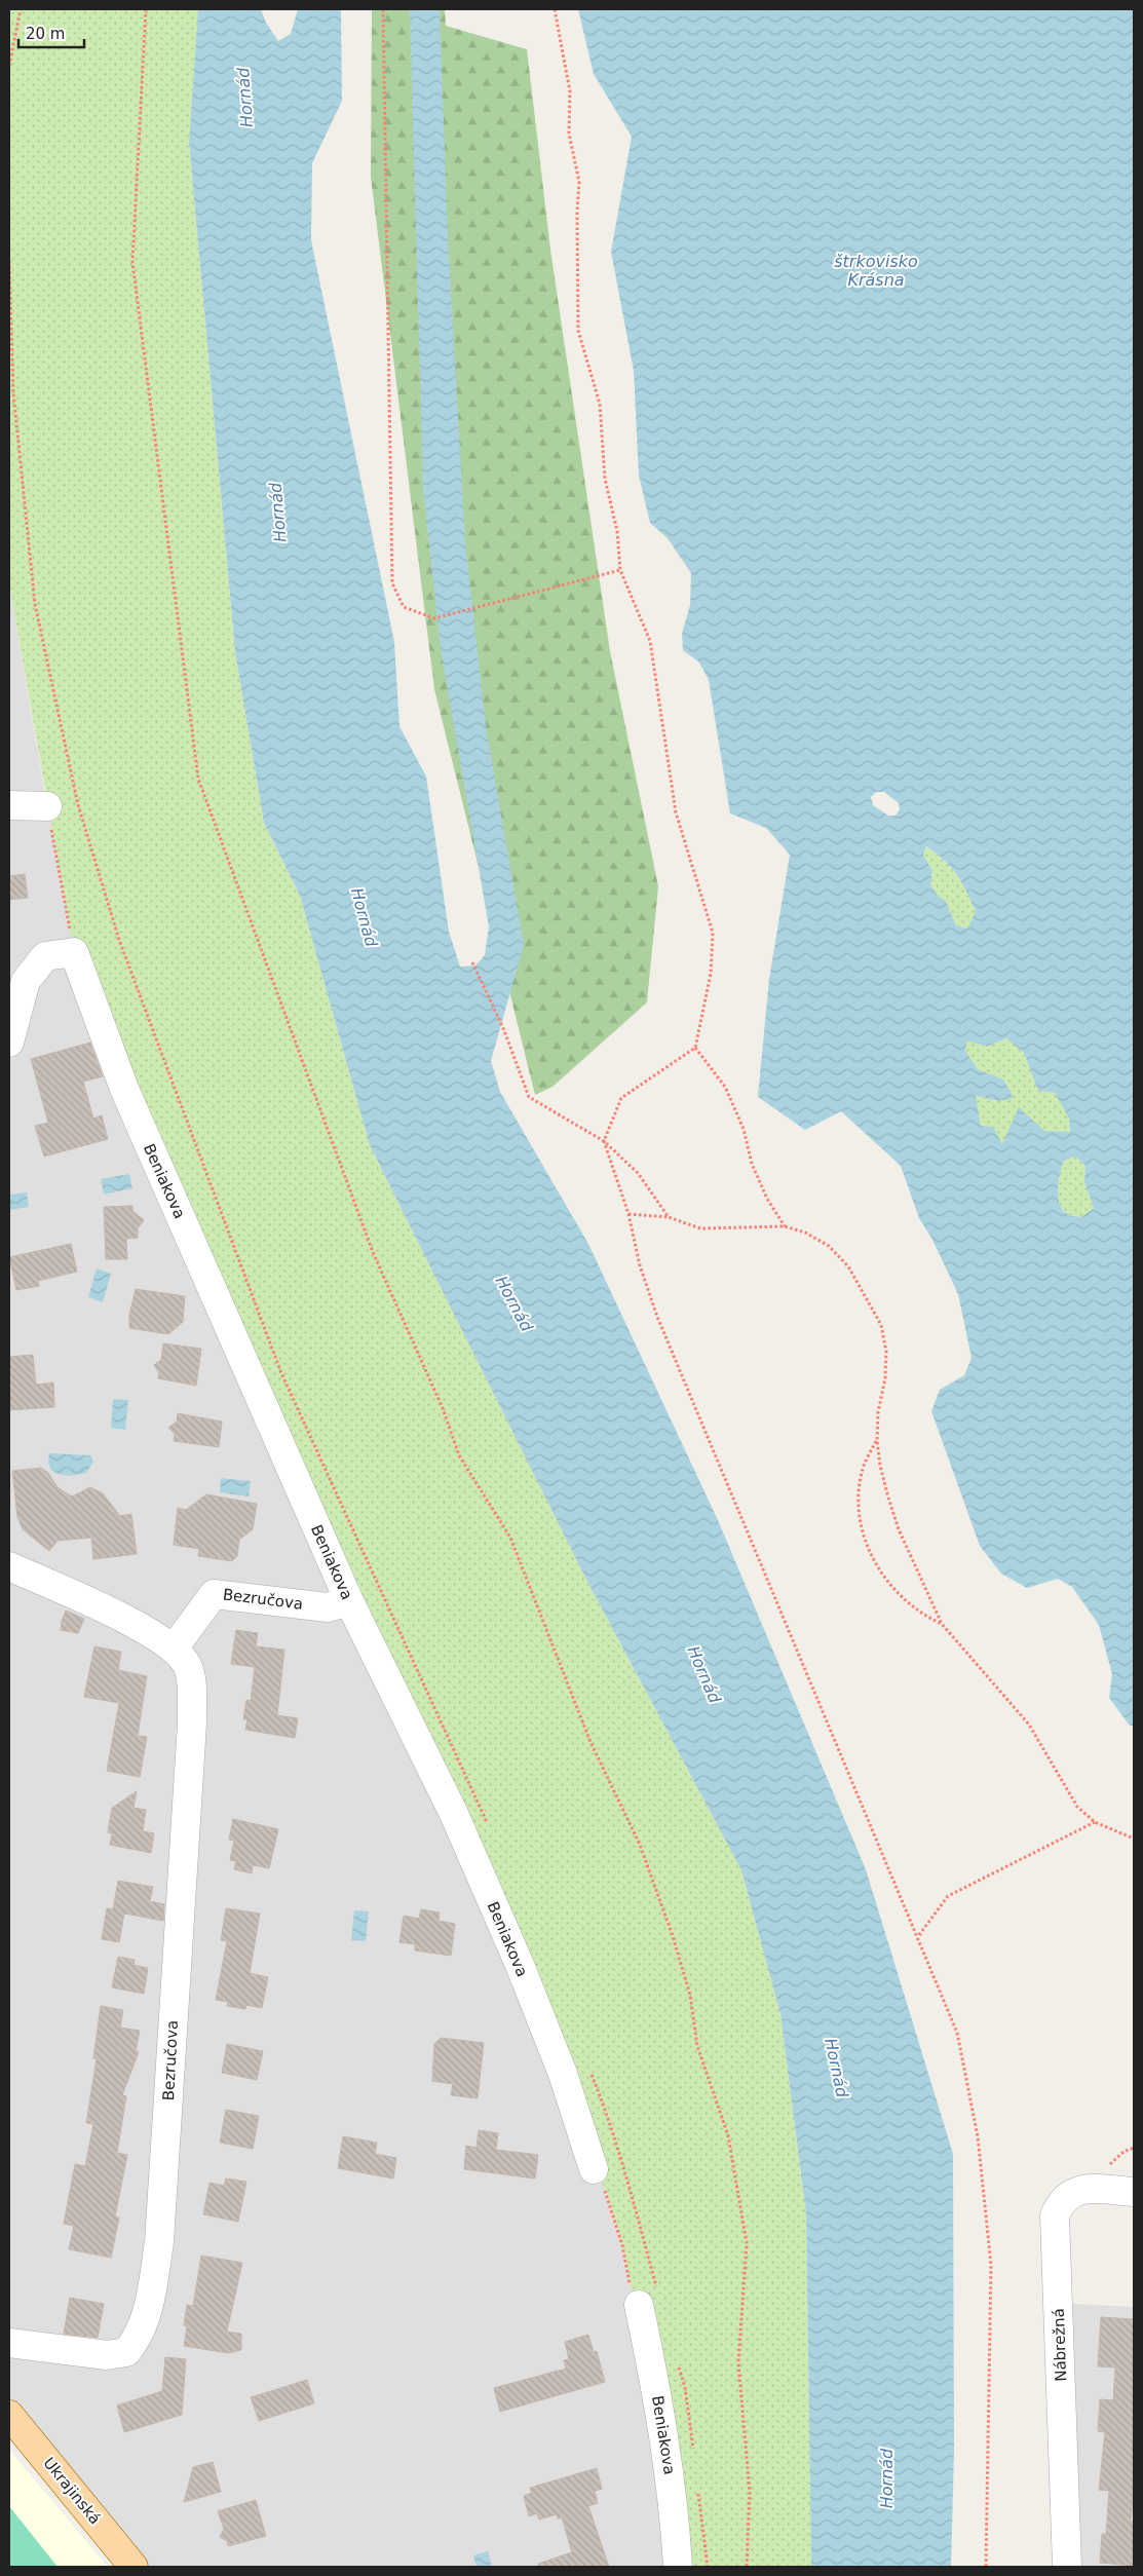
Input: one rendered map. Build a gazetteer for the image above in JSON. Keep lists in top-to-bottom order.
{
  "streets": {
    "main road": ["Ukrajinská"],
    "street": ["Beniakova", "Bezručova", "Nábrežná"]
  },
  "crossings": [
    ["Beniakova", "Bezručova"]
  ],
  "water": ["Hornád", "štrkovisko Krásna"],
  "scale_bar": "20 m"
}
